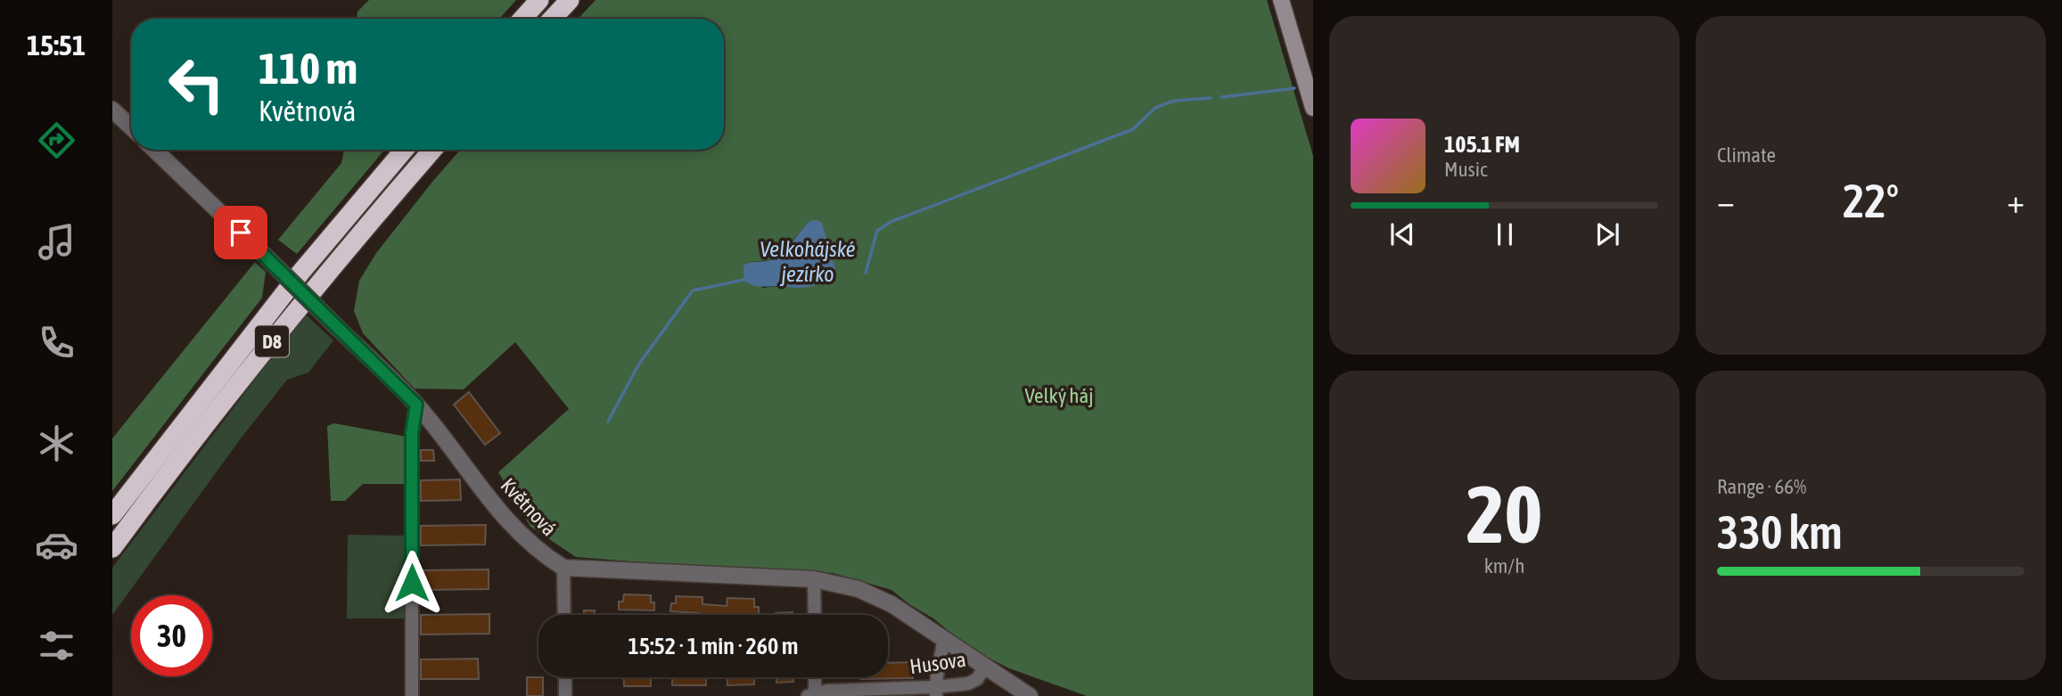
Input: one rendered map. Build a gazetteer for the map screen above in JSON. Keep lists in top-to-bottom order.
{
  "streets": {
    "highway": ["D8"],
    "street": ["Květnová", "Husova"]
  },
  "water": ["Velkohájské jezírko"],
  "parks": ["Velký háj"],
  "page": {
    "tabs": "15:51",
    "tile": [
      "Climate",
      ["20", "km/h"],
      ["Range · 66%", "330 km"]
    ],
    "turn": ["110 m", "Květnová"],
    "song": ["105.1 FM", "Music"],
    "heat": ["−", "22°", "+"],
    "limit": "30",
    "trip": "15:52 · 1 min · 260 m"
  }
}
